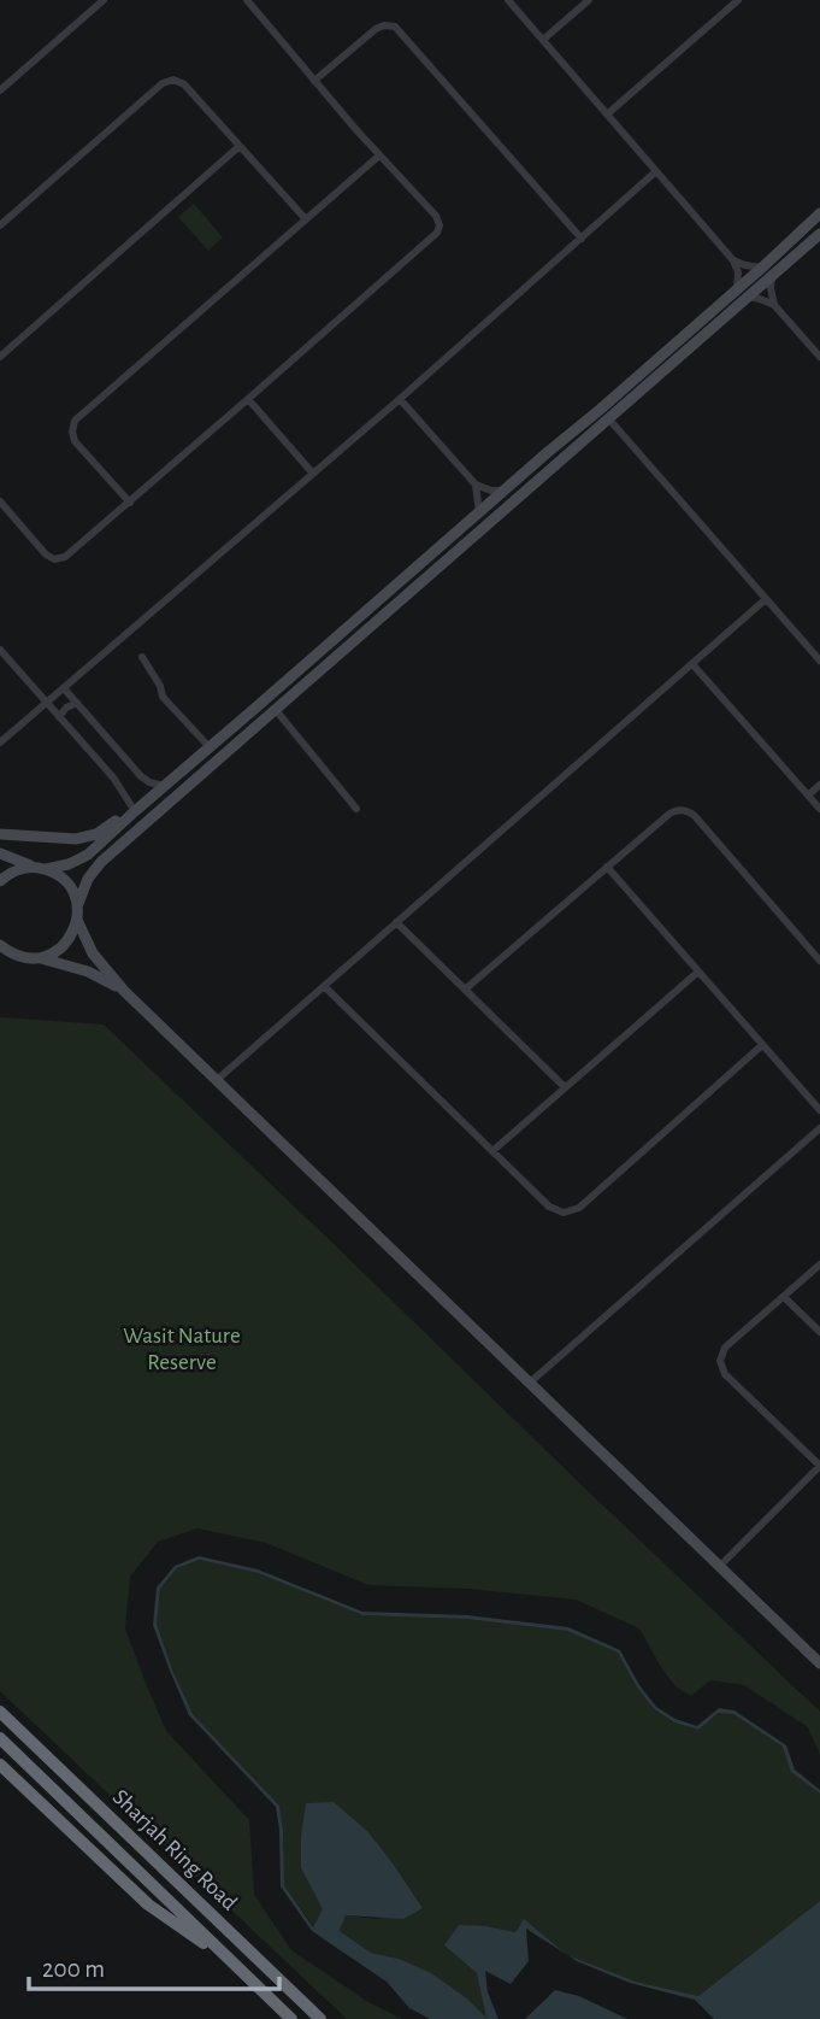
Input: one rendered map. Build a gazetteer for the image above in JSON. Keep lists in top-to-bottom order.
{
  "streets": {
    "highway": ["Sharjah Ring Road"]
  },
  "parks": ["Wasit Nature Reserve"],
  "scale_bar": "200 m"
}
